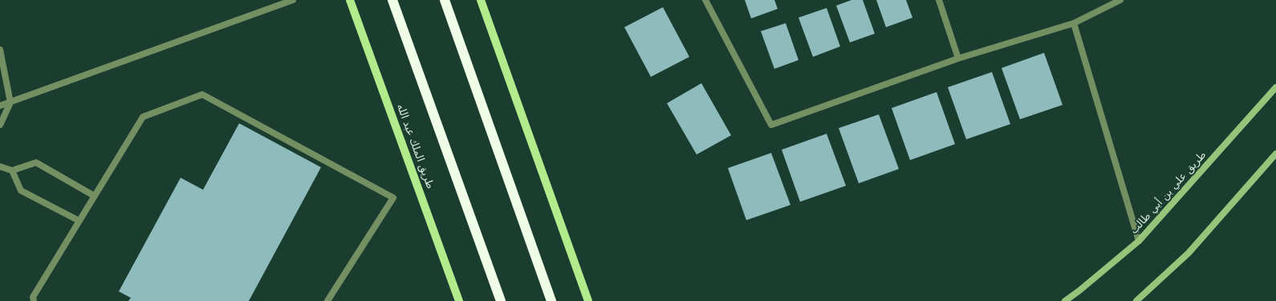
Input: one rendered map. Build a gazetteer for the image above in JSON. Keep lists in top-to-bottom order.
{
  "streets": {
    "main road": ["طريق الملك عبد الله", "طريق علي بن أبي طالب"]
  }
}
